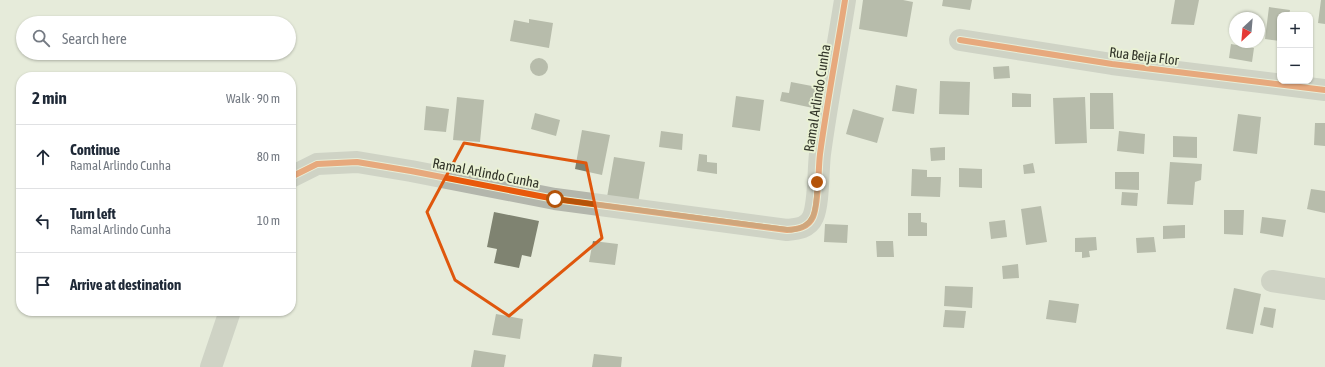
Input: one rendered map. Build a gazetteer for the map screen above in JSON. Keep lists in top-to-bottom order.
{
  "streets": {
    "street": ["Rua Beija Flor", "Ramal Arlindo Cunha"]
  },
  "north": "bottom left",
  "page": {
    "map_buttons": ["+", "−"],
    "search": "Search here",
    "heading": ["2 min", "Walk · 90 m"],
    "list": [
      ["Continue", "Ramal Arlindo Cunha", "80 m"],
      ["Turn left", "Ramal Arlindo Cunha", "10 m"],
      "Arrive at destination"
    ]
  }
}
